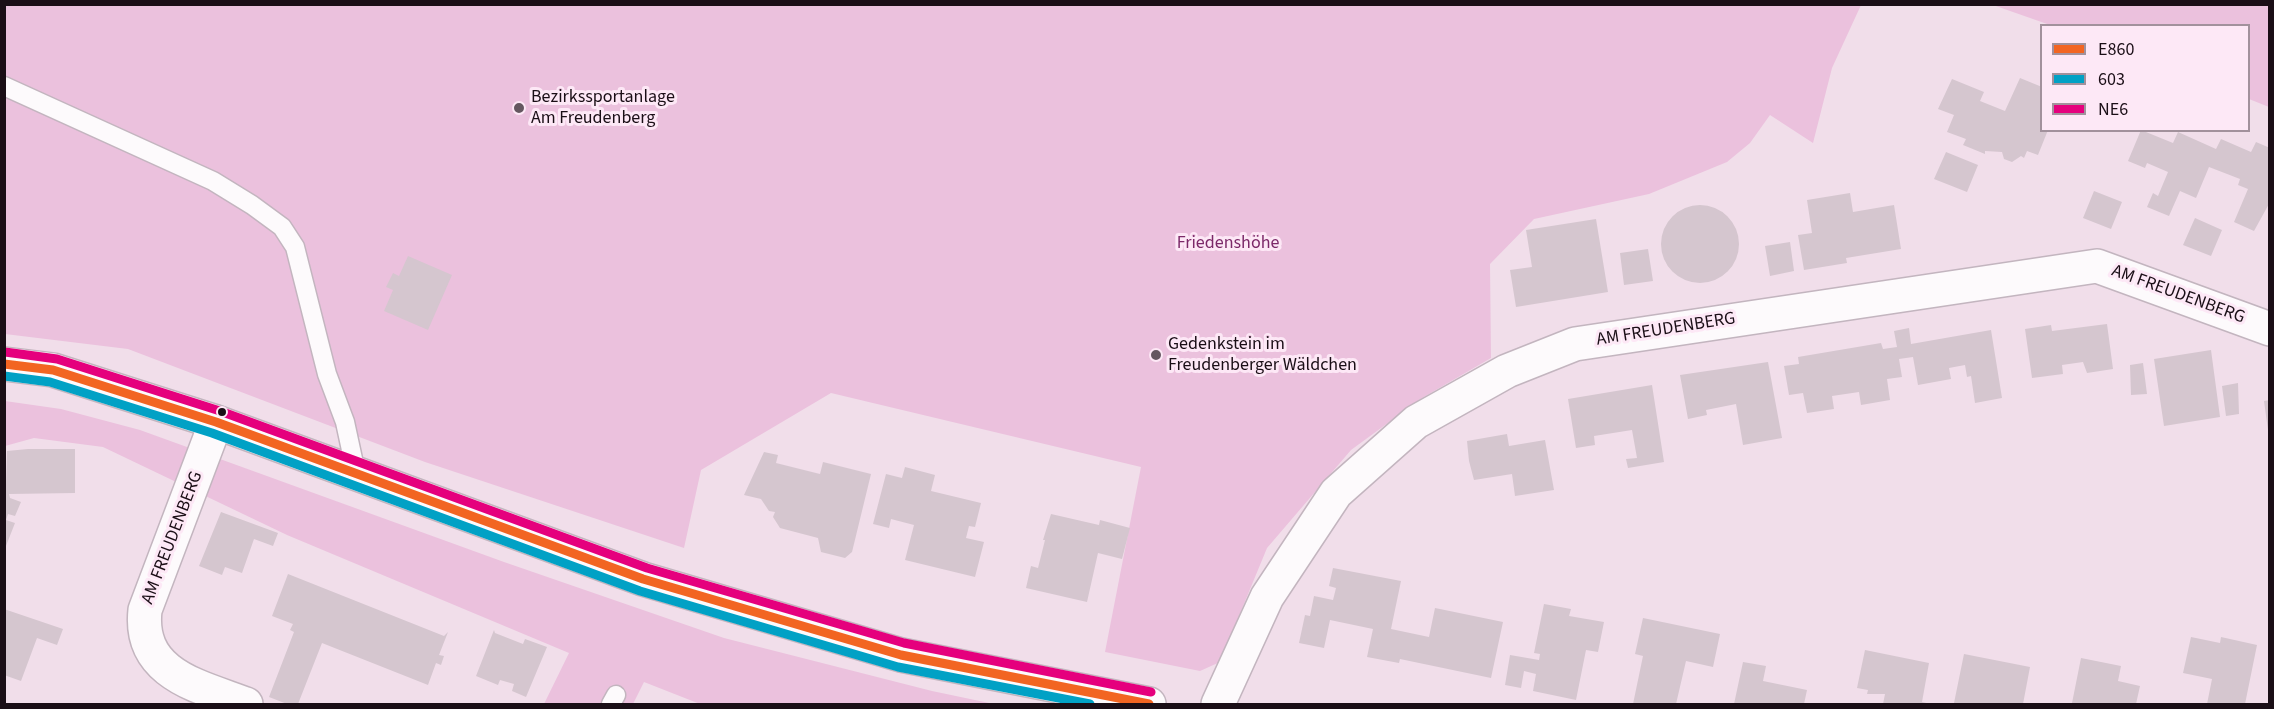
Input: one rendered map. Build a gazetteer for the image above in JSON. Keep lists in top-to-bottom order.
{
  "streets": {
    "street": ["AM FREUDENBERG"]
  },
  "parks": ["Friedenshöhe"],
  "places": ["Bezirkssportanlage Am Freudenberg", "Gedenkstein im Freudenberger Wäldchen"],
  "lines": ["transit line NE6", "transit line E860", "transit line 603"],
  "legend": ["E860", "603", "NE6"]
}
